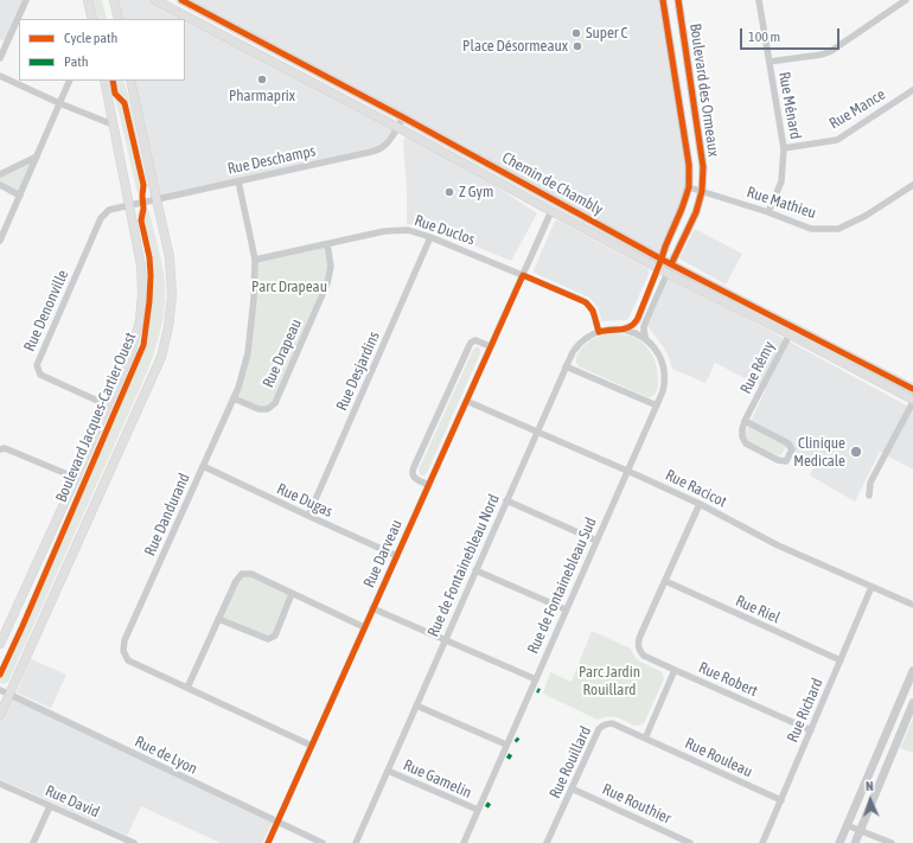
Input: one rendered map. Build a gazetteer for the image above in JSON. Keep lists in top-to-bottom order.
{
  "streets": {
    "main road": ["Chemin de Chambly", "Boulevard Jacques-Cartier Ouest"],
    "street": [
      "Boulevard des Ormeaux",
      "Rue Ménard",
      "Rue Mance",
      "Rue Deschamps",
      "Rue Mathieu",
      "Rue Duclos",
      "Rue Denonville",
      "Rue Drapeau",
      "Rue Rémy",
      "Rue Desjardins",
      "Rue Racicot",
      "Rue Dugas",
      "Rue Dandurand",
      "Rue Darveau",
      "Rue de Fontainebleau Nord",
      "Rue de Fontainebleau Sud",
      "Rue Riel",
      "Rue Robert",
      "Rue Richard",
      "Rue de Lyon",
      "Rue Rouleau",
      "Rue Rouillard",
      "Rue Gamelin",
      "Rue David",
      "Rue Routhier"
    ]
  },
  "crossings": [
    ["Boulevard des Ormeaux", "Chemin de Chambly"],
    ["Boulevard des Ormeaux", "Rue Mathieu"],
    ["Rue Ménard", "Rue Mance"],
    ["Rue Ménard", "Rue Mathieu"],
    ["Rue Deschamps", "Chemin de Chambly"],
    ["Rue Deschamps", "Rue Denonville"],
    ["Rue Deschamps", "Boulevard Jacques-Cartier Ouest"],
    ["Rue Deschamps", "Rue Dandurand"],
    ["Chemin de Chambly", "Rue Rémy"],
    ["Chemin de Chambly", "Rue Darveau"],
    ["Rue Duclos", "Rue Drapeau"],
    ["Rue Duclos", "Rue Desjardins"],
    ["Rue Duclos", "Rue Dandurand"],
    ["Rue Duclos", "Rue Darveau"],
    ["Rue Duclos", "Rue de Fontainebleau Nord"],
    ["Rue Denonville", "Boulevard Jacques-Cartier Ouest"],
    ["Rue Drapeau", "Rue Dandurand"],
    ["Rue Desjardins", "Rue Dugas"],
    ["Rue Racicot", "Rue Darveau"],
    ["Rue Racicot", "Rue de Fontainebleau Nord"],
    ["Rue Racicot", "Rue de Fontainebleau Sud"],
    ["Rue Racicot", "Rue Richard"],
    ["Rue Dugas", "Rue Dandurand"],
    ["Rue Dugas", "Rue Darveau"],
    ["Rue Dandurand", "Rue Darveau"],
    ["Rue Darveau", "Rue de Lyon"],
    ["Rue de Fontainebleau Nord", "Rue Gamelin"],
    ["Rue de Fontainebleau Sud", "Rue Gamelin"],
    ["Rue Riel", "Rue Robert"],
    ["Rue Riel", "Rue Richard"],
    ["Rue Robert", "Rue Richard"],
    ["Rue Richard", "Rue Rouleau"],
    ["Rue Rouleau", "Rue Rouillard"],
    ["Rue Rouillard", "Rue Routhier"]
  ],
  "parks": ["Parc Drapeau", "Parc Jardin Rouillard"],
  "places": [
    "Super C",
    "Place Désormeaux",
    "Pharmaprix",
    "Z Gym",
    "Clinique Medicale"
  ],
  "legend": ["Cycle path", "Path"],
  "scale_bar": "100 m",
  "north": "top"
}
